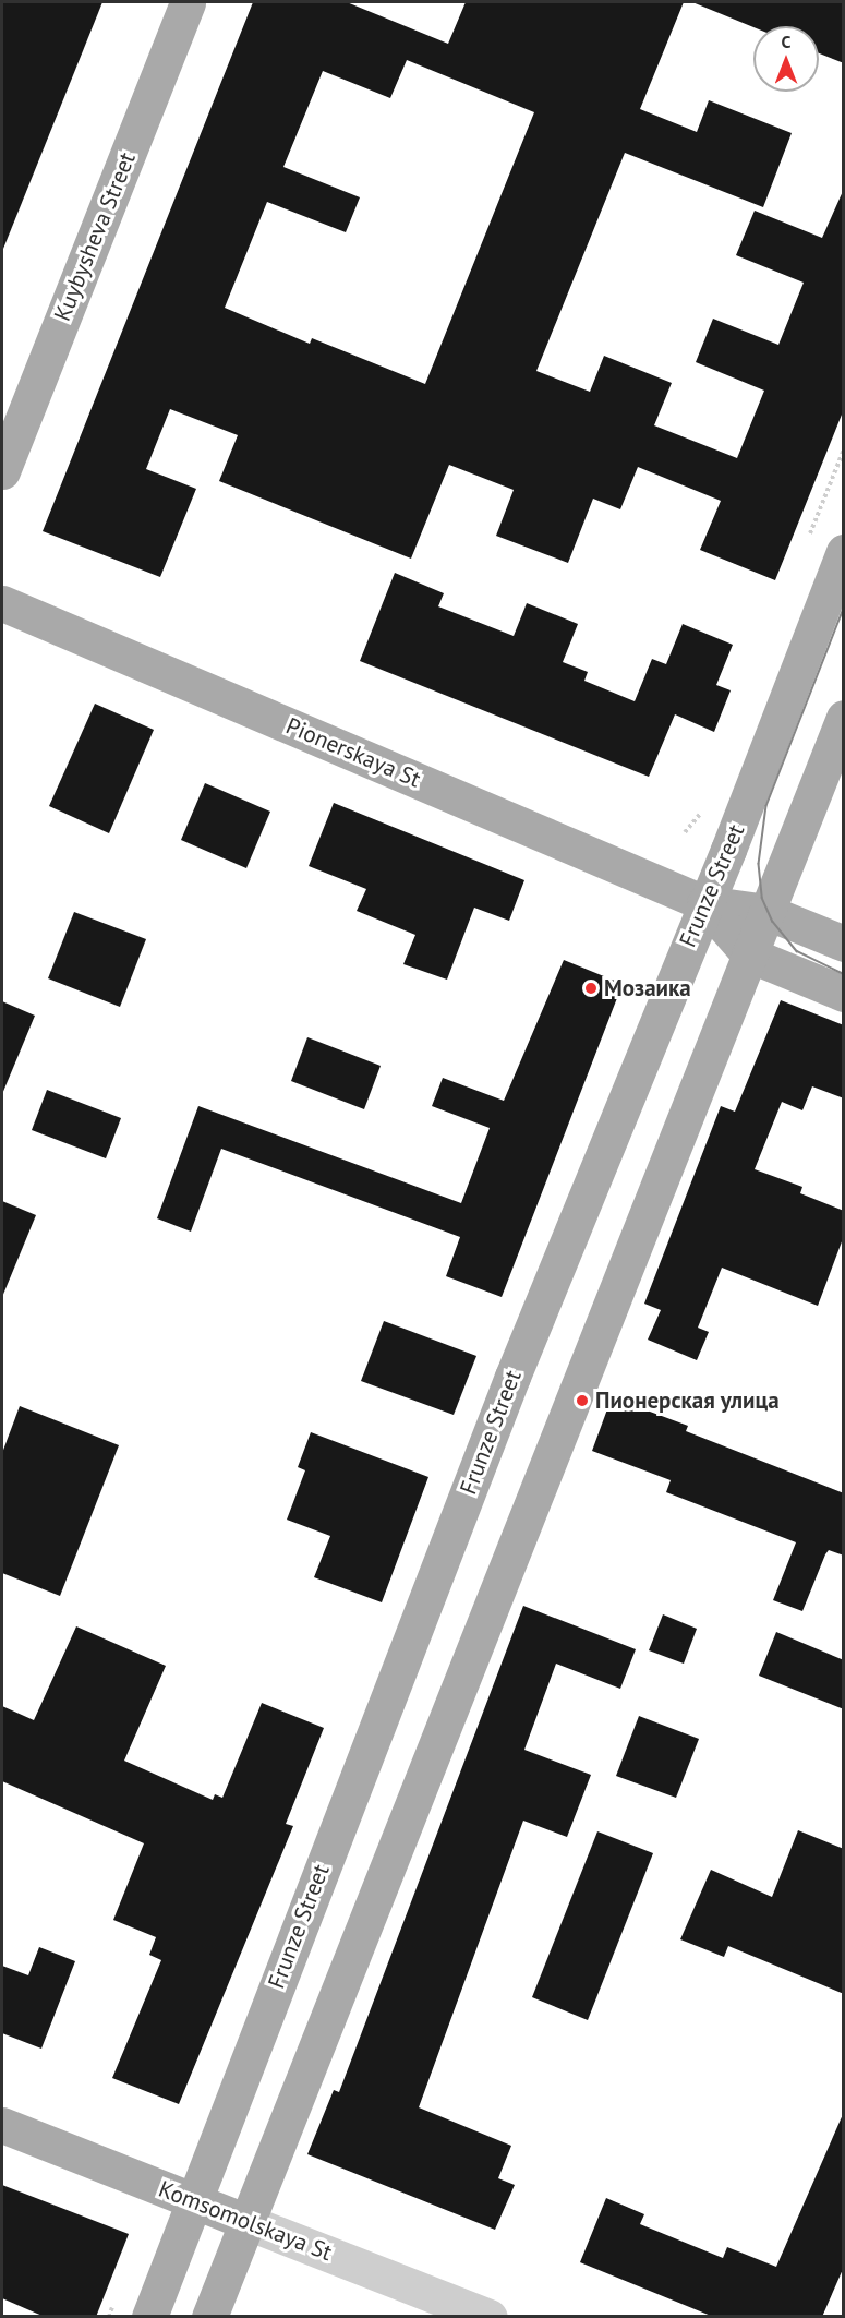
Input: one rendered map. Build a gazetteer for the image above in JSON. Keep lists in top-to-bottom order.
{
  "streets": {
    "main road": [
      "Kuybysheva Street",
      "Pionerskaya St",
      "Frunze Street",
      "Komsomolskaya St"
    ]
  },
  "crossings": [
    ["Pionerskaya St", "Frunze Street"],
    ["Frunze Street", "Komsomolskaya St"]
  ],
  "places": ["Мозаика", "Пионерская улица"],
  "north": "top"
}
